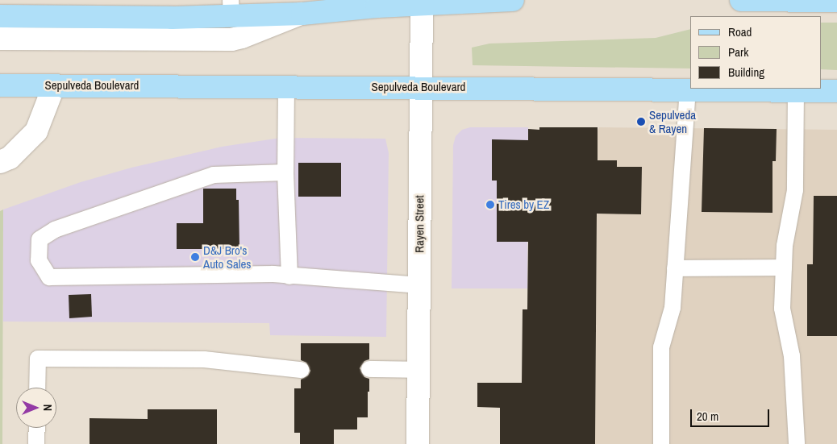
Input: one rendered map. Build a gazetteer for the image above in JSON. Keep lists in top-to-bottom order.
{
  "streets": {
    "main road": ["Sepulveda Boulevard"],
    "street": ["Rayen Street"]
  },
  "crossings": [
    ["Sepulveda Boulevard", "Rayen Street"]
  ],
  "places": ["Sepulveda & Rayen", "Tires by EZ", "D&J Bro's Auto Sales"],
  "legend": ["Road", "Park", "Building"],
  "scale_bar": "20 m",
  "north": "right"
}
